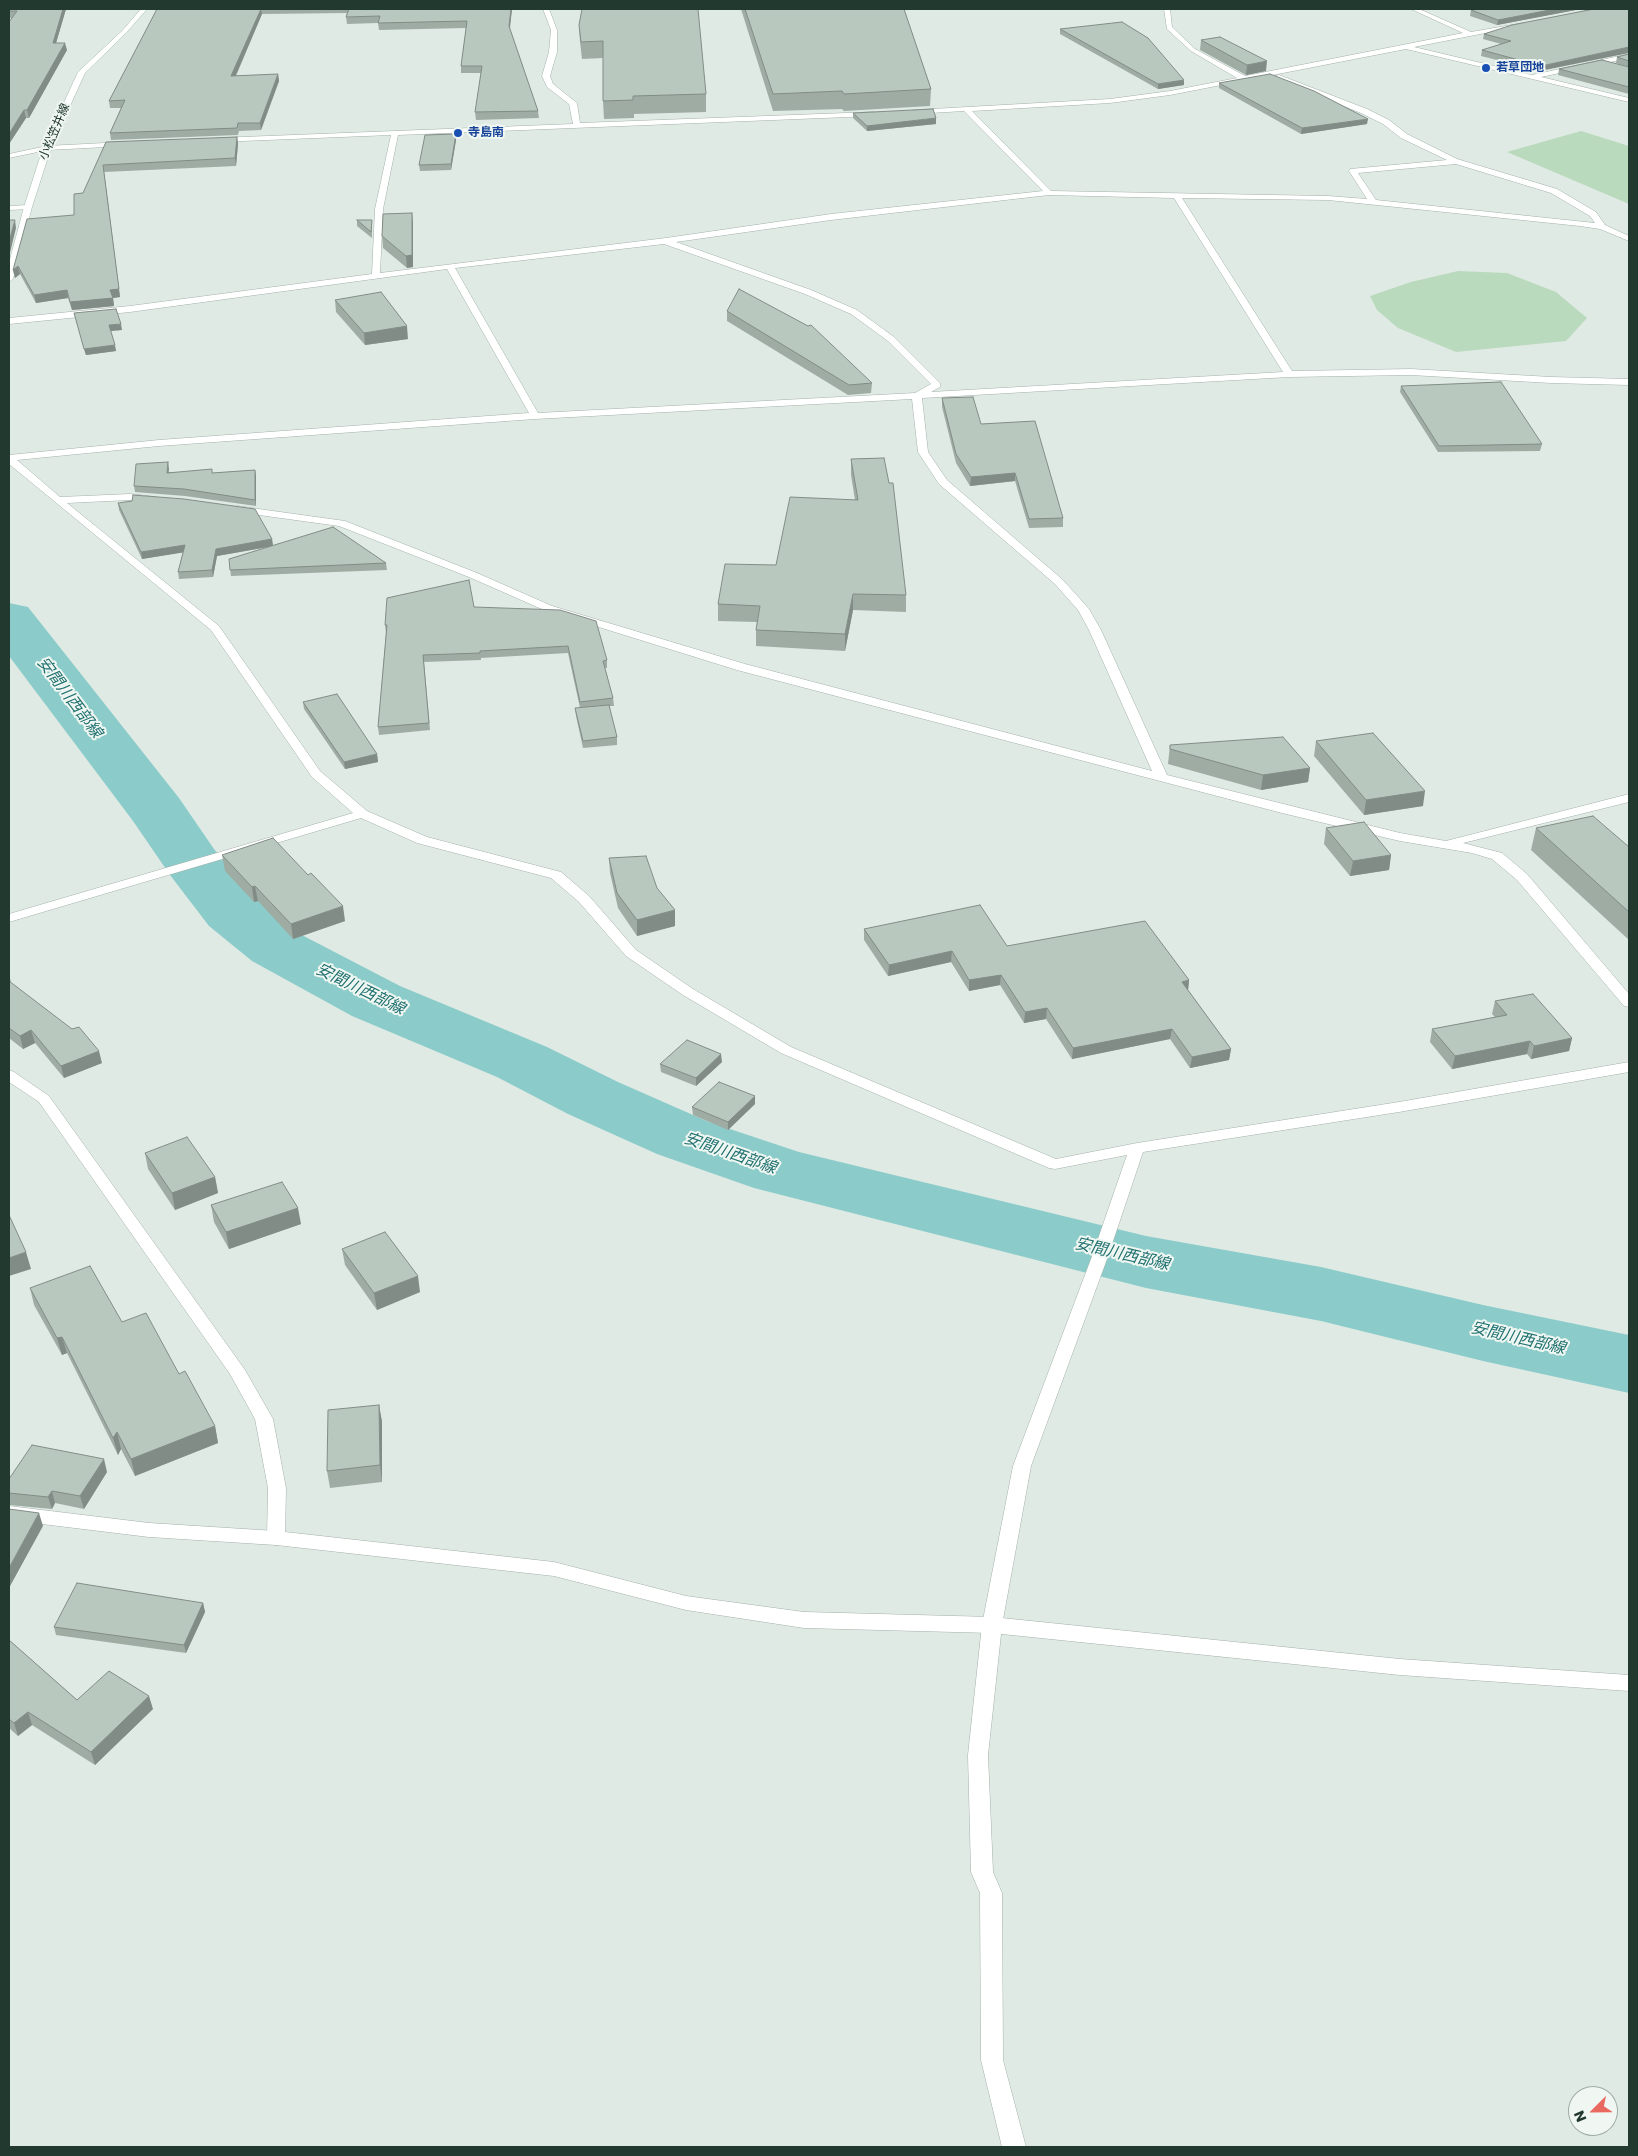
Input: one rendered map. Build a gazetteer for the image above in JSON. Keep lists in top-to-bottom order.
{
  "streets": {
    "street": ["小松笠井線"]
  },
  "water": ["安間川西部線"],
  "places": ["若草団地", "寺島南"],
  "north": "bottom left"
}
